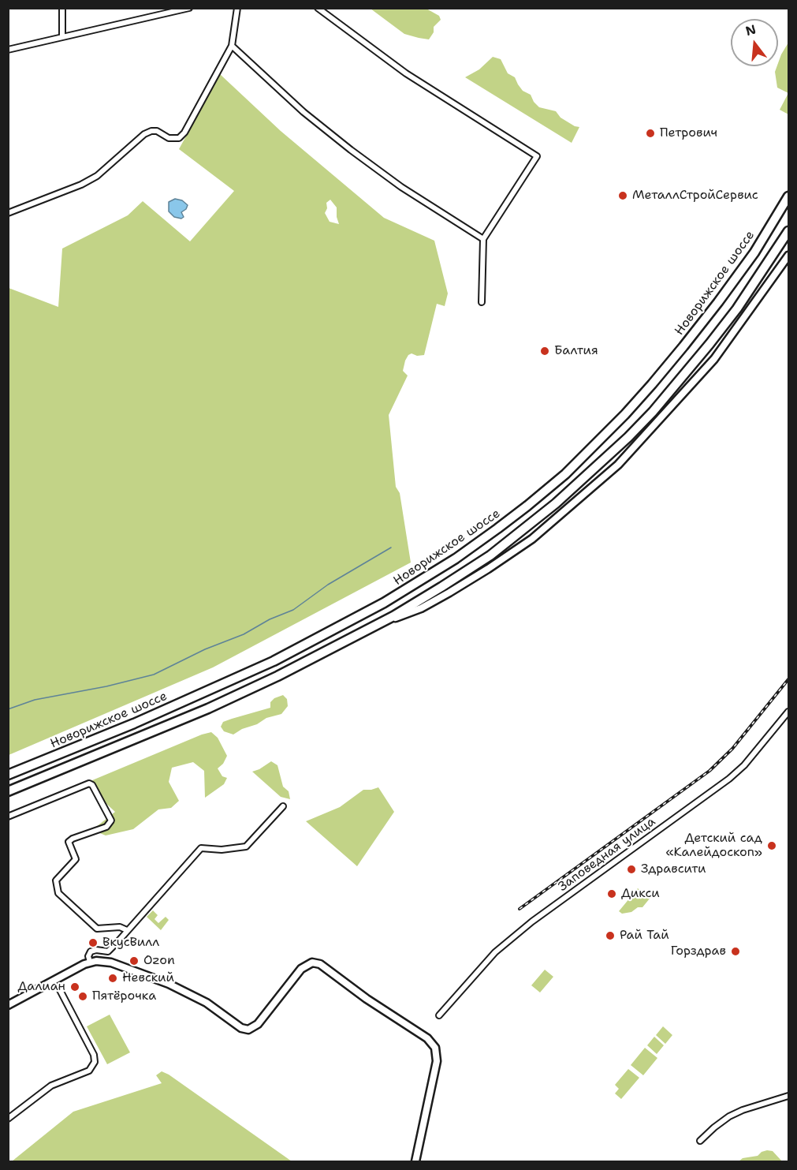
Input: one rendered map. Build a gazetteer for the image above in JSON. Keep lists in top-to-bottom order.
{
  "streets": {
    "highway": ["Новорижское шоссе"],
    "street": ["Заповедная улица"]
  },
  "places": [
    "Петрович",
    "МеталлСтройСервис",
    "Балтия",
    "Детский сад «Калейдоскоп»",
    "Здравсити",
    "Дикси",
    "Рай Тай",
    "ВкусВилл",
    "Горздрав",
    "Ozon",
    "Невский",
    "Далиан",
    "Пятёрочка"
  ],
  "north": "top"
}
